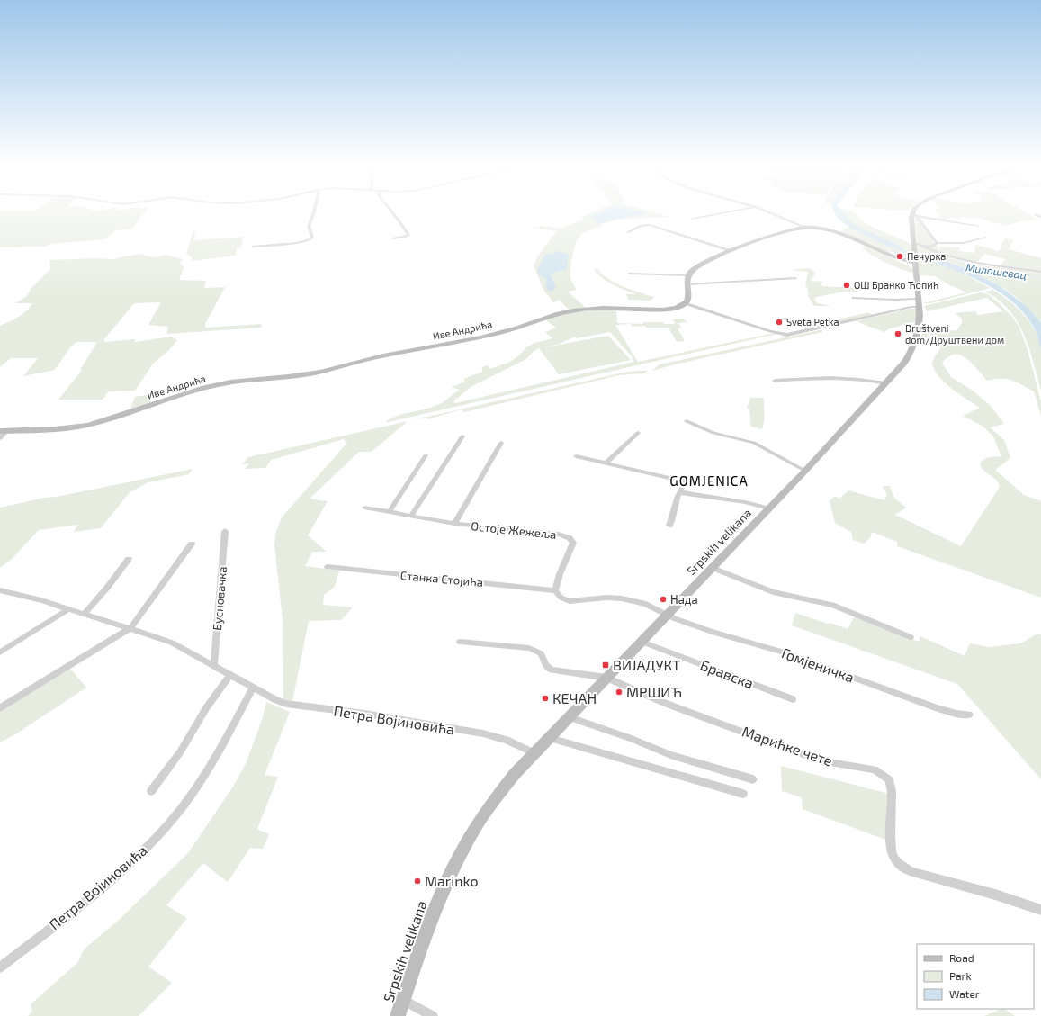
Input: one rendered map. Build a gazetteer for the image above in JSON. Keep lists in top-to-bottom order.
{
  "streets": {
    "main road": ["Иве Андрића", "Srpskih velikana"],
    "street": [
      "Остоје Жежеља",
      "Станка Стојића",
      "Бусновачка",
      "Гомјеничка",
      "Бравска",
      "Петра Војиновића",
      "Марићке чете"
    ]
  },
  "crossings": [
    ["Остоје Жежеља", "Станка Стојића"],
    ["Srpskih velikana", "Гомјеничка"],
    ["Srpskih velikana", "Бравска"],
    ["Srpskih velikana", "Петра Војиновића"],
    ["Srpskih velikana", "Марићке чете"],
    ["Бусновачка", "Петра Војиновића"]
  ],
  "districts": ["GOMJENICA"],
  "water": ["Милошевац"],
  "places": {
    "other": [
      "Печурка",
      "ОШ Бранко Ћопић",
      "Sveta Petka",
      "Društveni dom/Друштвени дом",
      "Нада",
      "МРШИЋ",
      "КЕЧАН",
      "Marinko"
    ],
    "transit": ["ВИЈАДУКТ"]
  },
  "legend": ["Road", "Park", "Water"]
}
